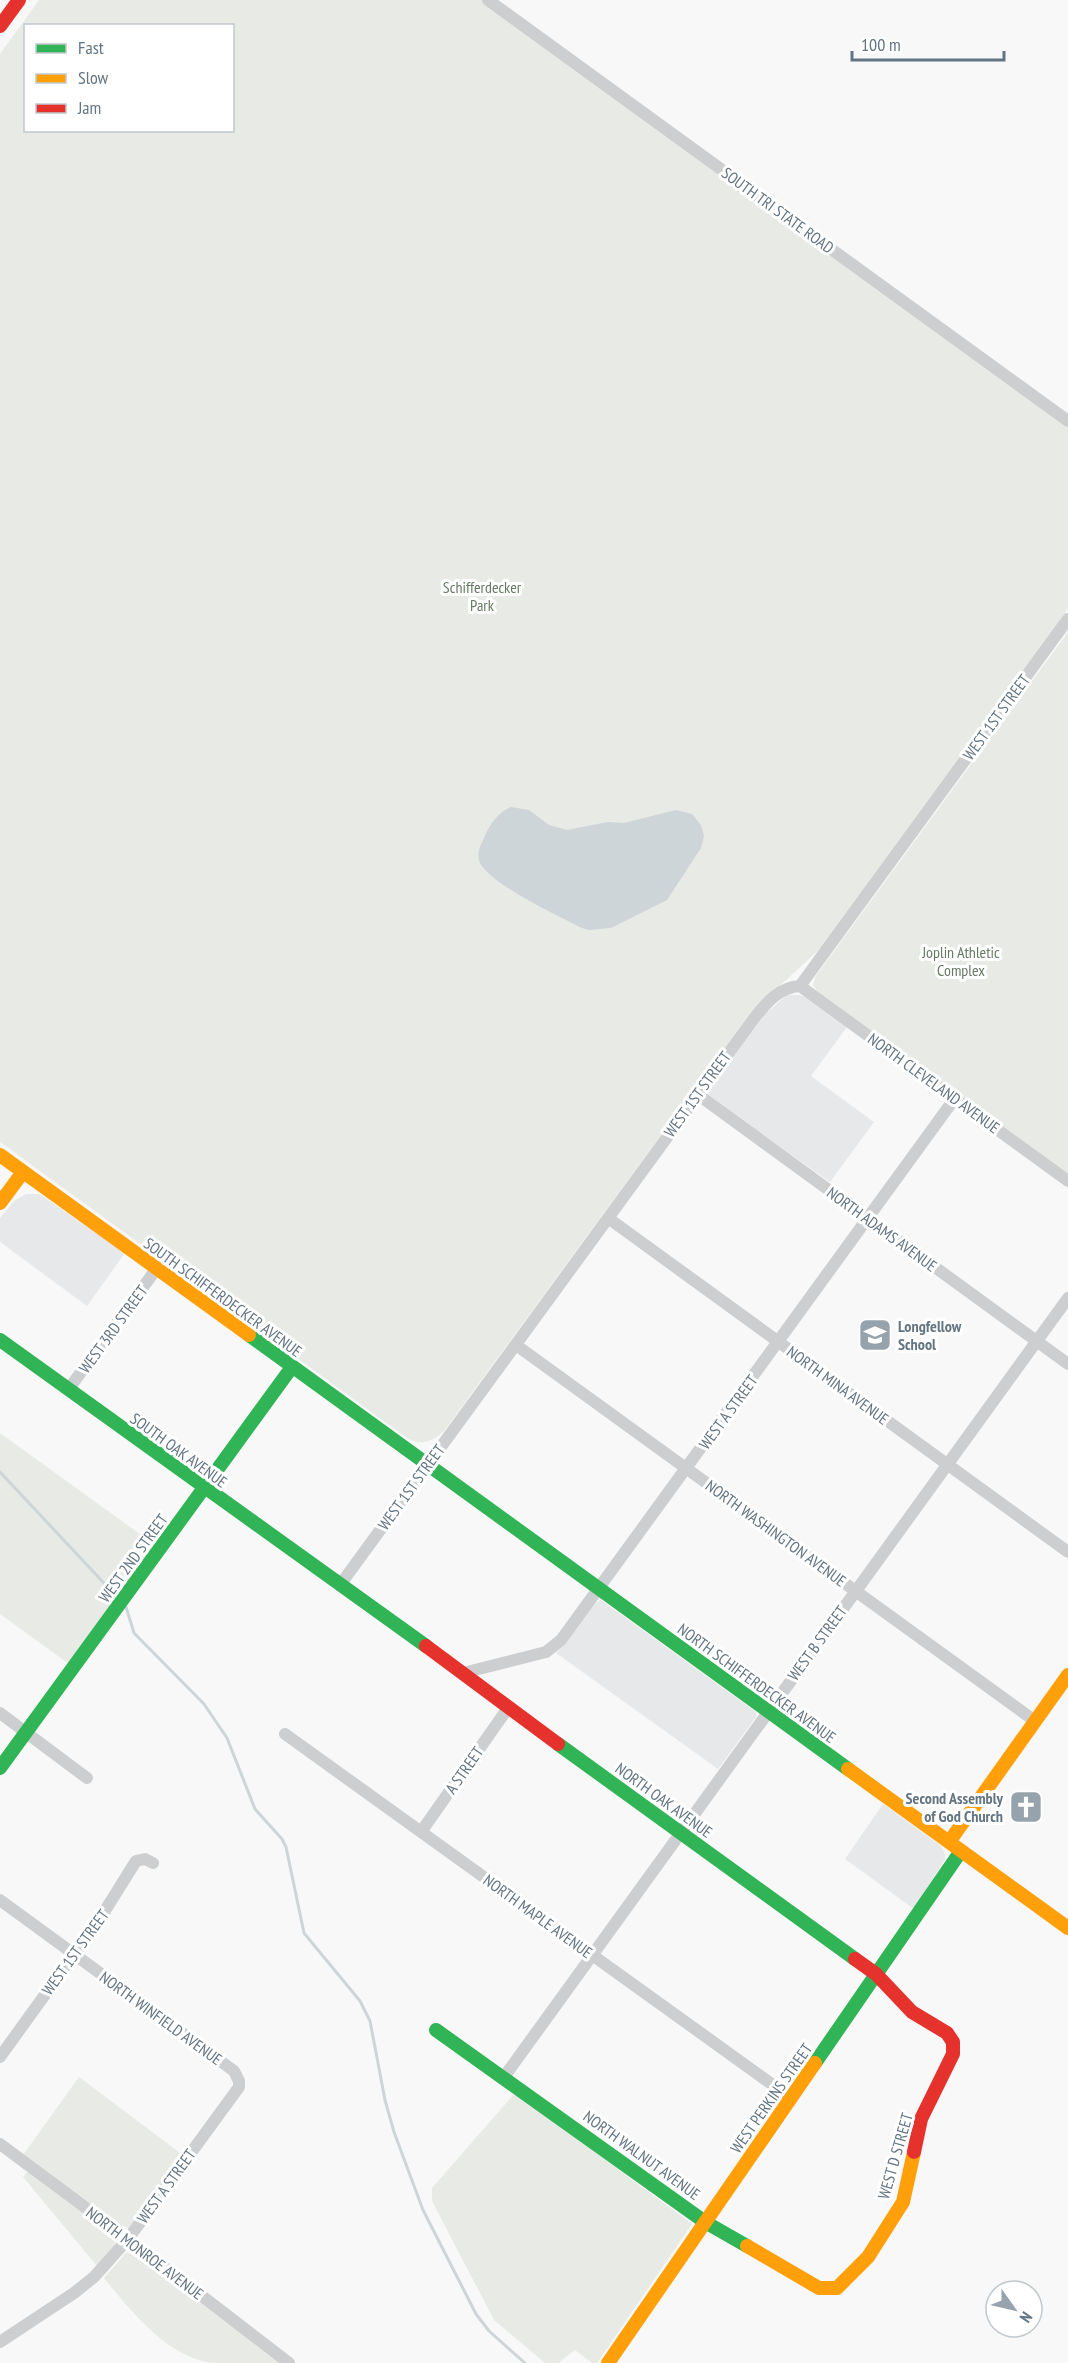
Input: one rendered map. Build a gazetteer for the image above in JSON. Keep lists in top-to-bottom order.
{
  "streets": {
    "street": [
      "SOUTH TRI STATE ROAD",
      "WEST 1ST STREET",
      "NORTH CLEVELAND AVENUE",
      "NORTH ADAMS AVENUE",
      "SOUTH SCHIFFERDECKER AVENUE",
      "WEST 3RD STREET",
      "NORTH MINA AVENUE",
      "WEST A STREET",
      "SOUTH OAK AVENUE",
      "NORTH WASHINGTON AVENUE",
      "WEST 2ND STREET",
      "WEST B STREET",
      "NORTH SCHIFFERDECKER AVENUE",
      "A STREET",
      "NORTH OAK AVENUE",
      "NORTH MAPLE AVENUE",
      "NORTH WINFIELD AVENUE",
      "WEST PERKINS STREET",
      "NORTH WALNUT AVENUE",
      "WEST D STREET",
      "NORTH MONROE AVENUE"
    ]
  },
  "crossings": [
    ["WEST 1ST STREET", "NORTH CLEVELAND AVENUE"],
    ["WEST 1ST STREET", "NORTH ADAMS AVENUE"],
    ["WEST 1ST STREET", "SOUTH SCHIFFERDECKER AVENUE"],
    ["WEST 1ST STREET", "NORTH MINA AVENUE"],
    ["WEST 1ST STREET", "SOUTH OAK AVENUE"],
    ["WEST 1ST STREET", "NORTH WASHINGTON AVENUE"],
    ["WEST 1ST STREET", "NORTH SCHIFFERDECKER AVENUE"],
    ["WEST 1ST STREET", "NORTH OAK AVENUE"],
    ["WEST 1ST STREET", "NORTH WINFIELD AVENUE"],
    ["NORTH CLEVELAND AVENUE", "WEST A STREET"],
    ["NORTH ADAMS AVENUE", "WEST A STREET"],
    ["NORTH ADAMS AVENUE", "WEST B STREET"],
    ["SOUTH SCHIFFERDECKER AVENUE", "WEST 3RD STREET"],
    ["SOUTH SCHIFFERDECKER AVENUE", "WEST 2ND STREET"],
    ["SOUTH SCHIFFERDECKER AVENUE", "NORTH SCHIFFERDECKER AVENUE"],
    ["WEST 3RD STREET", "SOUTH OAK AVENUE"],
    ["NORTH MINA AVENUE", "WEST A STREET"],
    ["NORTH MINA AVENUE", "WEST B STREET"],
    ["WEST A STREET", "NORTH WASHINGTON AVENUE"],
    ["WEST A STREET", "NORTH SCHIFFERDECKER AVENUE"],
    ["WEST A STREET", "NORTH OAK AVENUE"],
    ["WEST A STREET", "NORTH WINFIELD AVENUE"],
    ["WEST A STREET", "NORTH MONROE AVENUE"],
    ["SOUTH OAK AVENUE", "WEST 2ND STREET"],
    ["SOUTH OAK AVENUE", "NORTH OAK AVENUE"],
    ["NORTH WASHINGTON AVENUE", "WEST B STREET"],
    ["WEST B STREET", "NORTH SCHIFFERDECKER AVENUE"],
    ["WEST B STREET", "NORTH OAK AVENUE"],
    ["WEST B STREET", "NORTH MAPLE AVENUE"],
    ["WEST B STREET", "NORTH WALNUT AVENUE"],
    ["NORTH SCHIFFERDECKER AVENUE", "WEST PERKINS STREET"],
    ["A STREET", "NORTH OAK AVENUE"],
    ["A STREET", "NORTH MAPLE AVENUE"],
    ["NORTH OAK AVENUE", "WEST PERKINS STREET"],
    ["NORTH OAK AVENUE", "WEST D STREET"],
    ["NORTH MAPLE AVENUE", "WEST PERKINS STREET"],
    ["WEST PERKINS STREET", "NORTH WALNUT AVENUE"],
    ["NORTH WALNUT AVENUE", "WEST D STREET"]
  ],
  "parks": ["Schifferdecker Park", "Joplin Athletic Complex"],
  "places": {
    "school or university": ["Longfellow School"],
    "church": ["Second Assembly of God Church"]
  },
  "legend": ["Fast", "Slow", "Jam"],
  "scale_bar": "100 m",
  "north": "bottom right"
}
